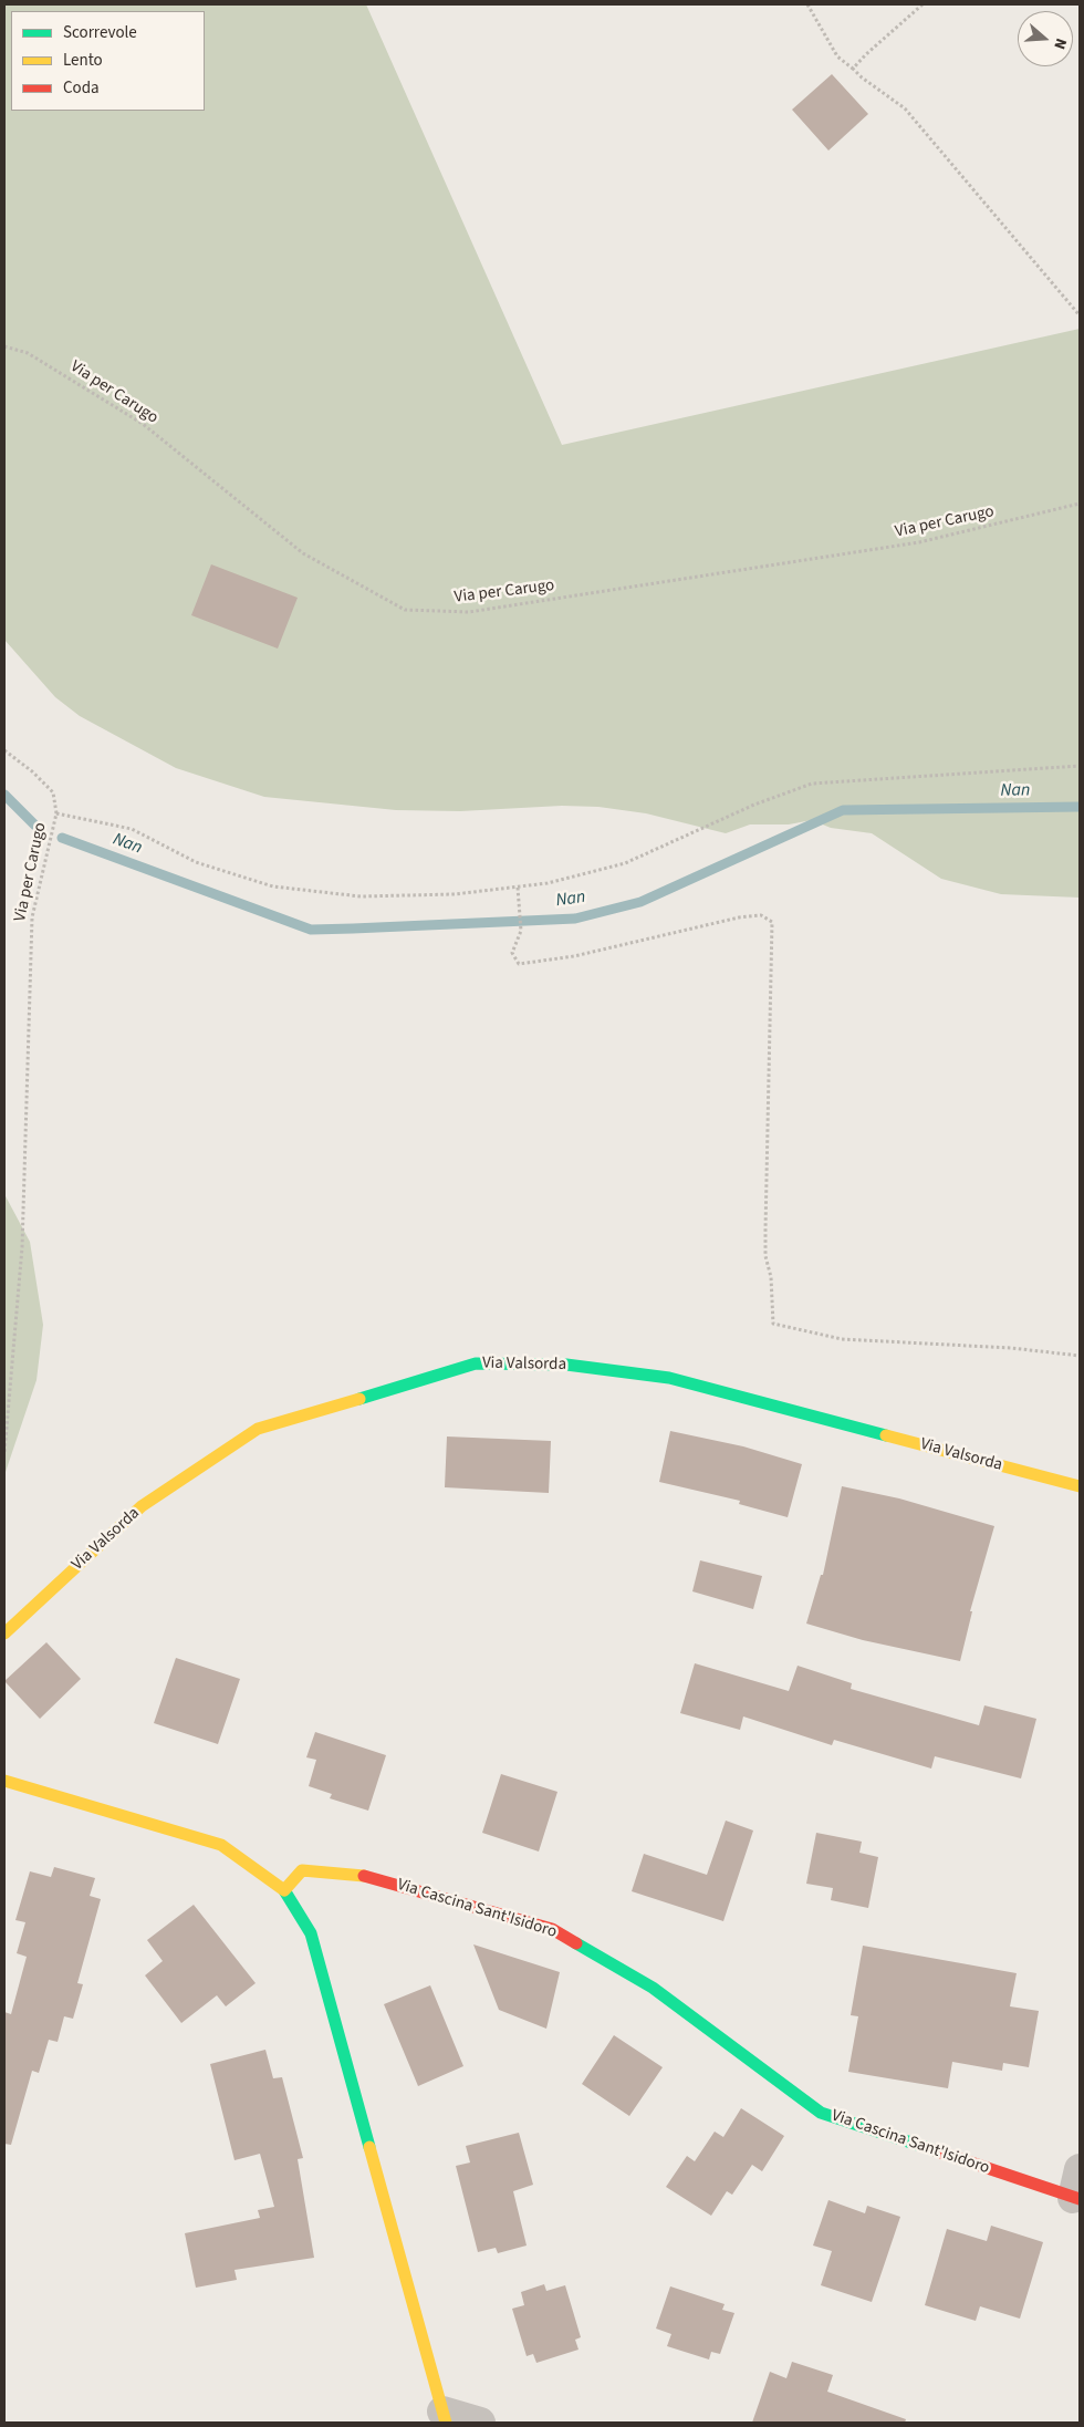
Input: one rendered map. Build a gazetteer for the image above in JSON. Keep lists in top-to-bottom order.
{
  "streets": {
    "street": ["Via Valsorda", "Via Cascina Sant'Isidoro"],
    "path": ["Via per Carugo"]
  },
  "water": ["Nan"],
  "legend": ["Scorrevole", "Lento", "Coda"],
  "north": "right"
}
